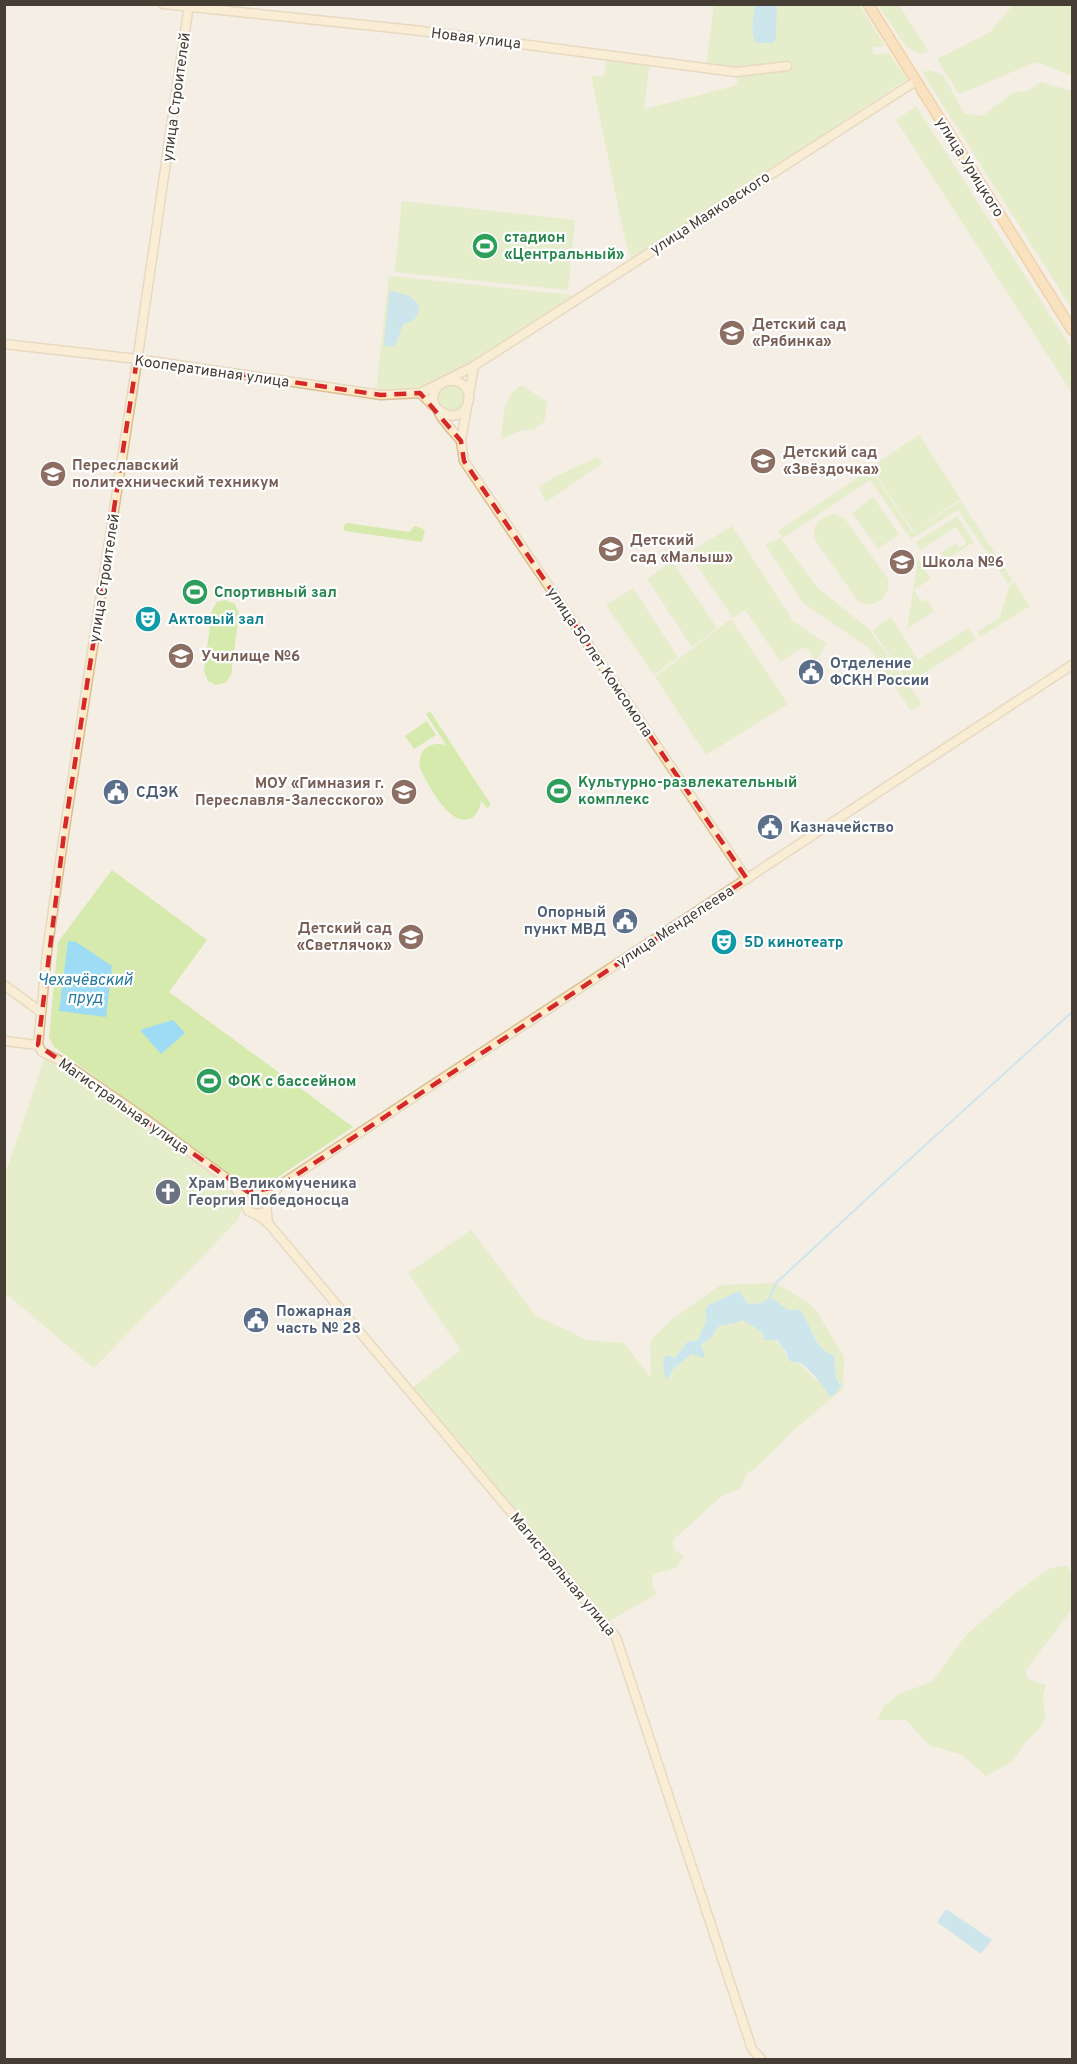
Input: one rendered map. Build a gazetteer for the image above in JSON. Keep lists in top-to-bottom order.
{
  "streets": {
    "main road": [
      "Новая улица",
      "улица Строителей",
      "улица Урицкого",
      "улица Маяковского",
      "Кооперативная улица",
      "улица 50 лет Комсомола",
      "улица Менделеева",
      "Магистральная улица"
    ]
  },
  "crossings": [
    ["Новая улица", "улица Строителей"],
    ["улица Строителей", "Кооперативная улица"],
    ["улица Строителей", "Магистральная улица"],
    ["улица Урицкого", "улица Маяковского"],
    ["улица Маяковского", "Кооперативная улица"],
    ["улица 50 лет Комсомола", "улица Менделеева"]
  ],
  "water": ["Чехачёвский пруд"],
  "places": {
    "sports": [
      "стадион «Центральный»",
      "Спортивный зал",
      "Культурно-развлекательный комплекс",
      "ФОК с бассейном"
    ],
    "school or university": [
      "Детский сад «Рябинка»",
      "Детский сад «Звёздочка»",
      "Переславский политехнический техникум",
      "Детский сад «Малыш»",
      "Школа №6",
      "Училище №6",
      "МОУ «Гимназия г. Переславля-Залесского»",
      "Детский сад «Светлячок»"
    ],
    "theatre": ["Актовый зал", "5D кинотеатр"],
    "public building": [
      "Отделение ФСКН России",
      "СДЭК",
      "Казначейство",
      "Опорный пункт МВД",
      "Пожарная часть № 28"
    ],
    "church": ["Храм Великомученика Георгия Победоносца"]
  }
}
